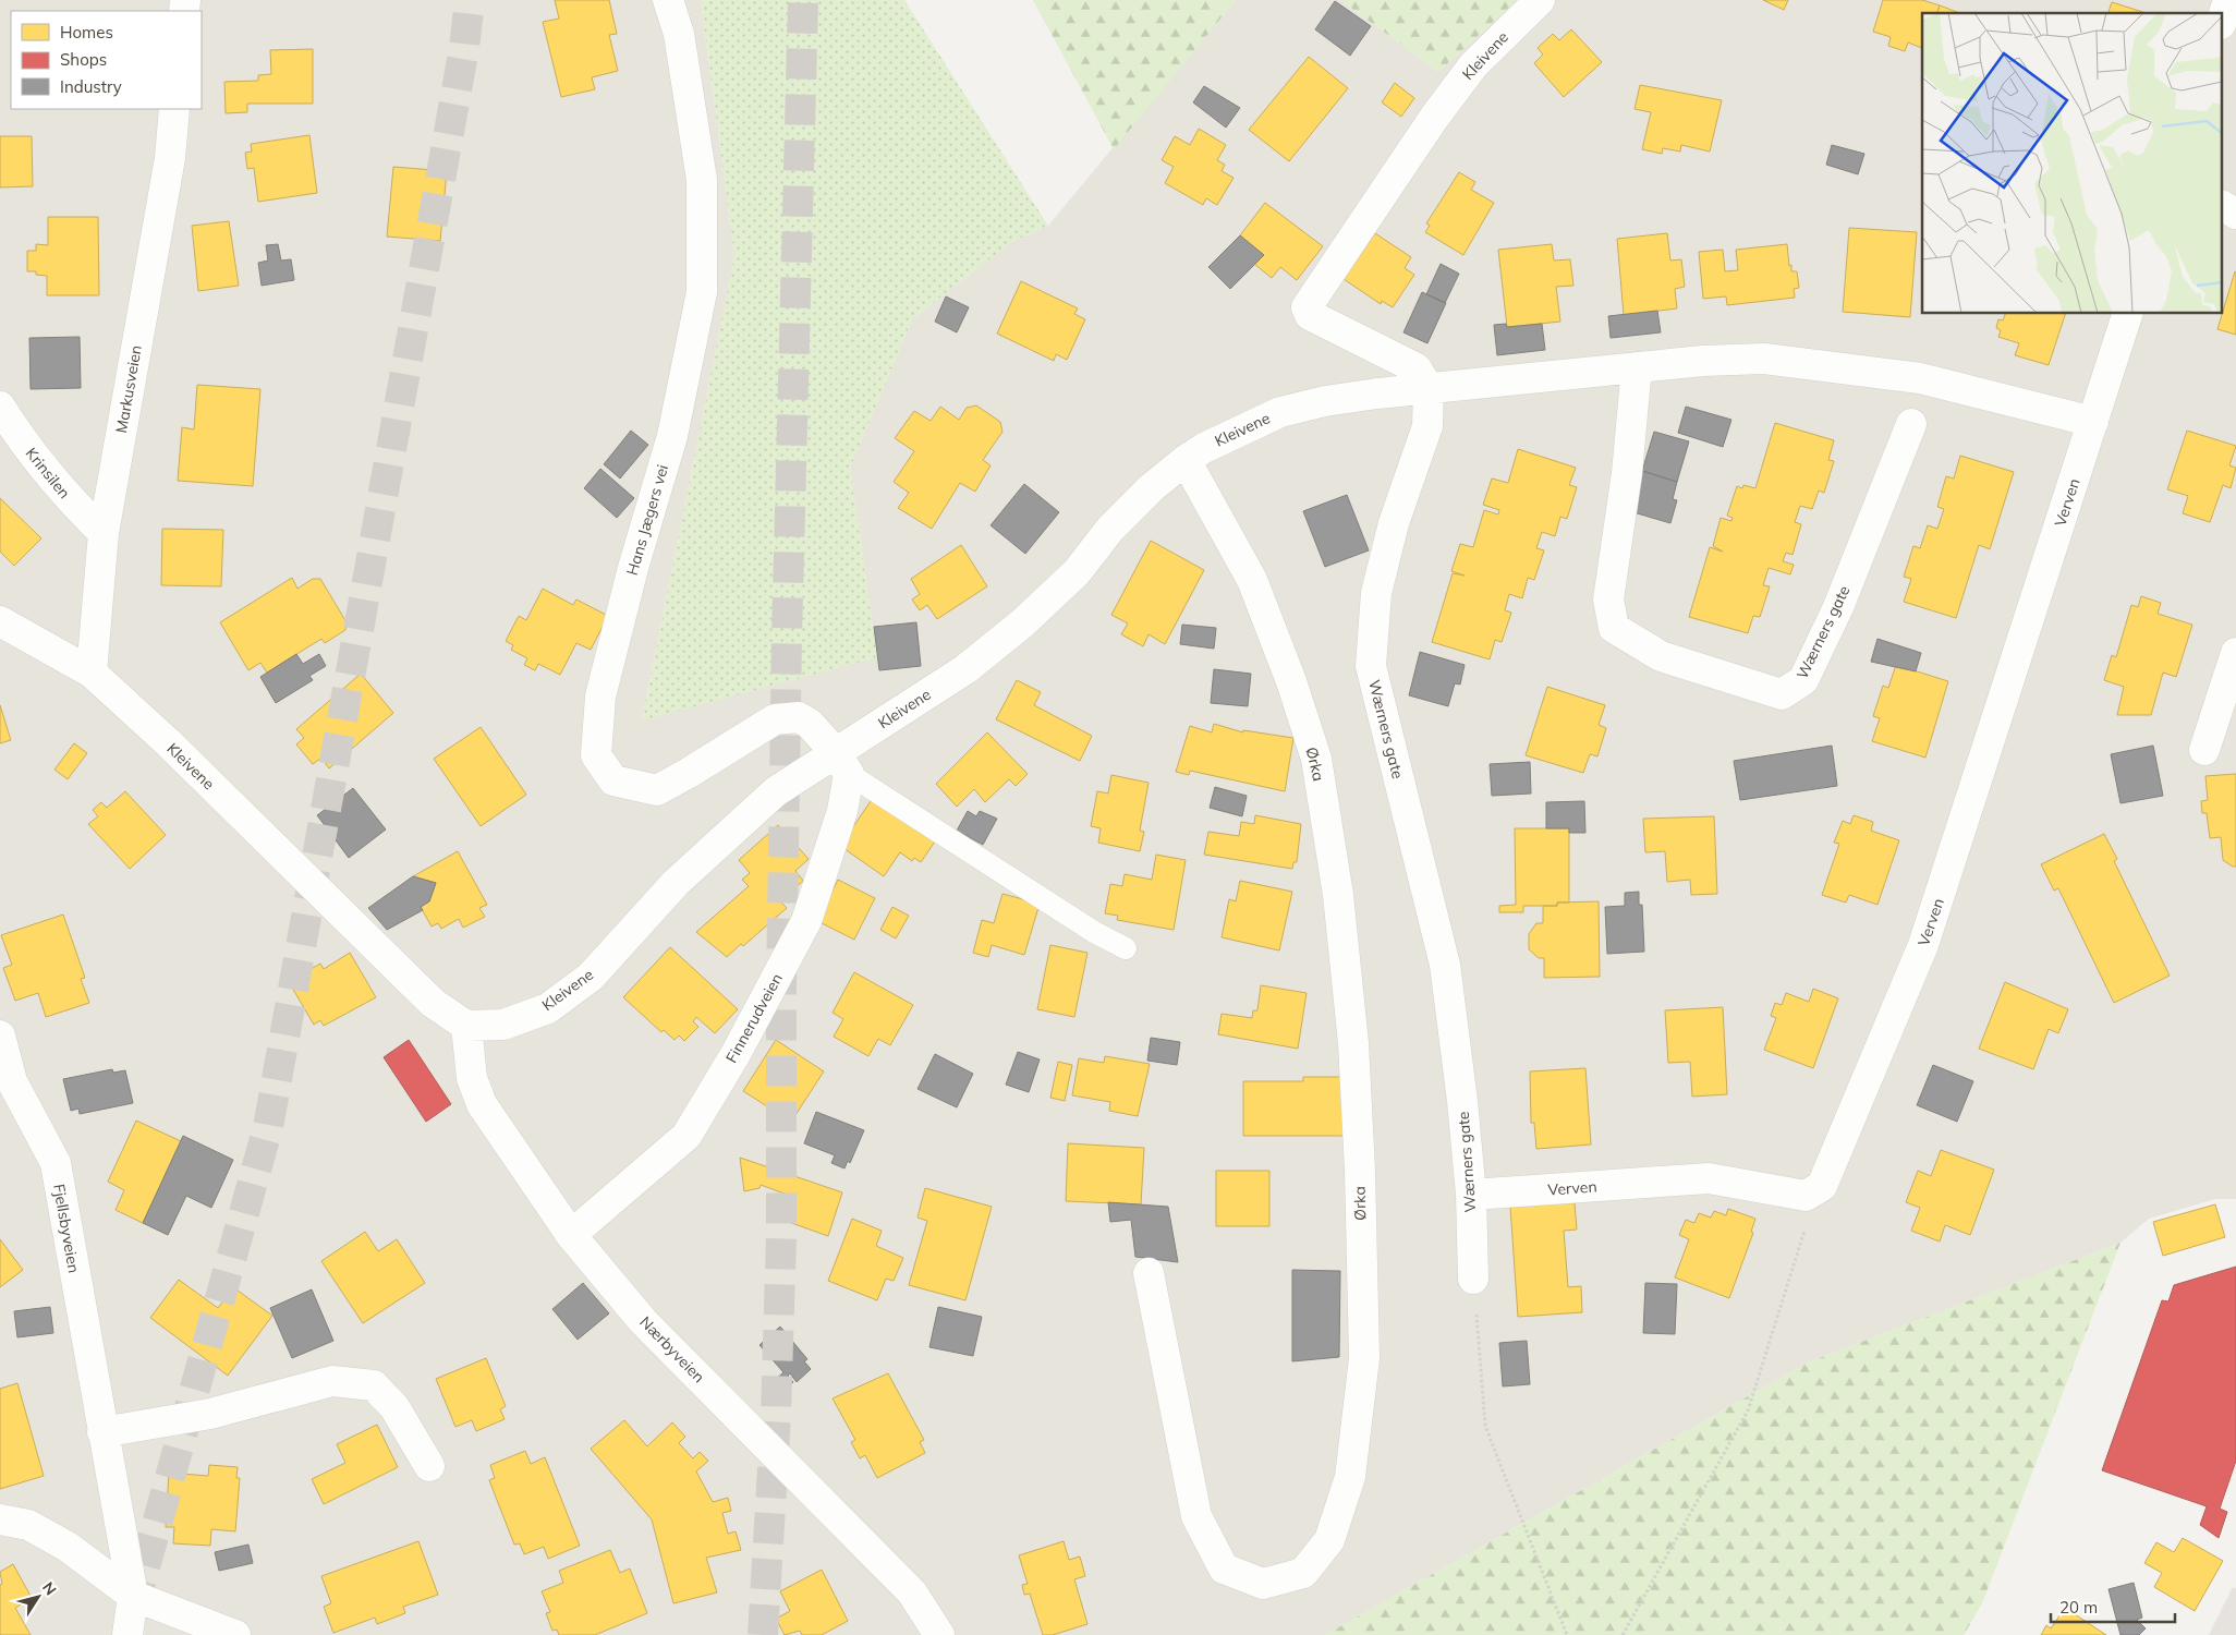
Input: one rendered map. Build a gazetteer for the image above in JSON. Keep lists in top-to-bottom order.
{
  "streets": {
    "street": [
      "Kleivene",
      "Markusveien",
      "Krinsilen",
      "Verven",
      "Hans Jægers vei",
      "Wærners gate",
      "Ørka",
      "Finnerudveien",
      "Fjellsbyveien",
      "Nærbyveien"
    ]
  },
  "crossings": [
    ["Kleivene", "Markusveien"],
    ["Kleivene", "Hans Jægers vei"],
    ["Kleivene", "Wærners gate"],
    ["Kleivene", "Ørka"],
    ["Kleivene", "Finnerudveien"],
    ["Kleivene", "Nærbyveien"],
    ["Markusveien", "Krinsilen"],
    ["Verven", "Wærners gate"],
    ["Hans Jægers vei", "Finnerudveien"],
    ["Finnerudveien", "Nærbyveien"]
  ],
  "legend": ["Homes", "Shops", "Industry"],
  "scale_bar": "20 m",
  "north": "top right"
}
